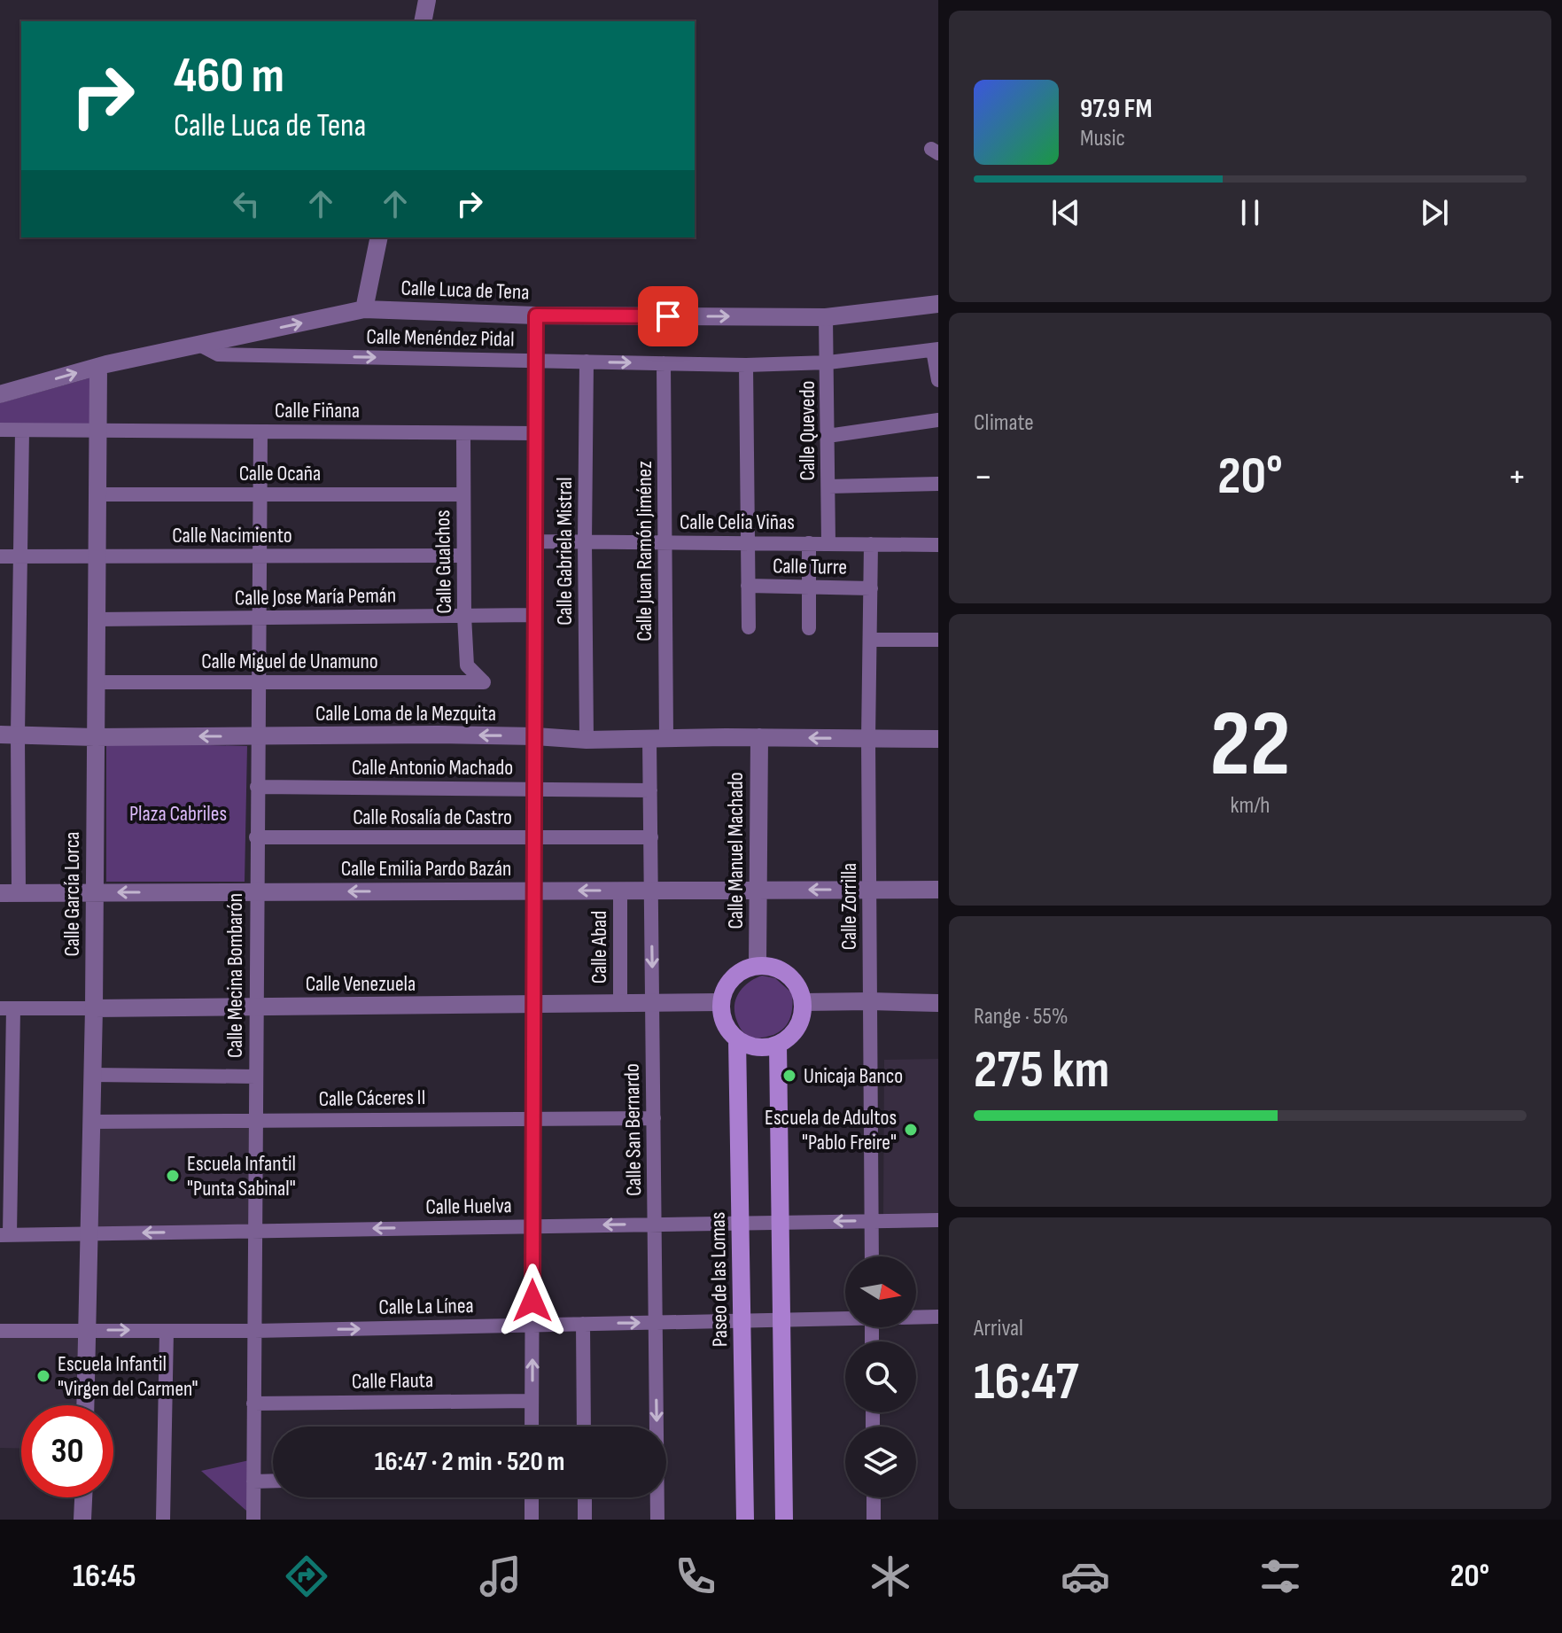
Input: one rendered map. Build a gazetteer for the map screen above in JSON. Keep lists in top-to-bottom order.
{
  "streets": {
    "main road": ["Paseo de las Lomas"],
    "street": [
      "Calle Luca de Tena",
      "Calle Menéndez Pidal",
      "Calle Fiñana",
      "Calle Quevedo",
      "Calle Ocaña",
      "Calle Celia Viñas",
      "Calle Nacimiento",
      "Calle Gabriela Mistral",
      "Calle Juan Ramón Jiménez",
      "Calle Gualchos",
      "Calle Turre",
      "Calle Jose María Pemán",
      "Calle Miguel de Unamuno",
      "Calle Loma de la Mezquita",
      "Calle Antonio Machado",
      "Calle Rosalía de Castro",
      "Calle Manuel Machado",
      "Calle Emilia Pardo Bazán",
      "Calle García Lorca",
      "Calle Zorrilla",
      "Calle Abad",
      "Calle Mecina Bombarón",
      "Calle Venezuela",
      "Calle Cáceres II",
      "Calle San Bernardo",
      "Calle Huelva",
      "Calle La Línea",
      "Calle Flauta"
    ]
  },
  "crossings": [
    ["Calle Luca de Tena", "Calle Menéndez Pidal"],
    ["Calle Luca de Tena", "Calle Quevedo"],
    ["Calle Luca de Tena", "Calle García Lorca"],
    ["Calle Menéndez Pidal", "Calle Quevedo"],
    ["Calle Menéndez Pidal", "Calle Gabriela Mistral"],
    ["Calle Menéndez Pidal", "Calle Juan Ramón Jiménez"],
    ["Calle Fiñana", "Calle Gualchos"],
    ["Calle Fiñana", "Calle García Lorca"],
    ["Calle Fiñana", "Calle Mecina Bombarón"],
    ["Calle Quevedo", "Calle Celia Viñas"],
    ["Calle Ocaña", "Calle Gualchos"],
    ["Calle Ocaña", "Calle García Lorca"],
    ["Calle Ocaña", "Calle Mecina Bombarón"],
    ["Calle Celia Viñas", "Calle Gabriela Mistral"],
    ["Calle Celia Viñas", "Calle Juan Ramón Jiménez"],
    ["Calle Celia Viñas", "Calle Zorrilla"],
    ["Calle Nacimiento", "Calle Gualchos"],
    ["Calle Nacimiento", "Calle García Lorca"],
    ["Calle Nacimiento", "Calle Mecina Bombarón"],
    ["Calle Gabriela Mistral", "Calle Loma de la Mezquita"],
    ["Calle Juan Ramón Jiménez", "Calle Loma de la Mezquita"],
    ["Calle Juan Ramón Jiménez", "Calle San Bernardo"],
    ["Calle Gualchos", "Calle Jose María Pemán"],
    ["Calle Gualchos", "Calle Miguel de Unamuno"],
    ["Calle Turre", "Calle Zorrilla"],
    ["Calle Jose María Pemán", "Calle García Lorca"],
    ["Calle Jose María Pemán", "Calle Mecina Bombarón"],
    ["Calle Miguel de Unamuno", "Calle García Lorca"],
    ["Calle Miguel de Unamuno", "Calle Mecina Bombarón"],
    ["Calle Loma de la Mezquita", "Calle Manuel Machado"],
    ["Calle Loma de la Mezquita", "Calle García Lorca"],
    ["Calle Loma de la Mezquita", "Calle Zorrilla"],
    ["Calle Loma de la Mezquita", "Calle Mecina Bombarón"],
    ["Calle Loma de la Mezquita", "Calle San Bernardo"],
    ["Calle Antonio Machado", "Calle Mecina Bombarón"],
    ["Calle Antonio Machado", "Calle San Bernardo"],
    ["Calle Rosalía de Castro", "Calle Mecina Bombarón"],
    ["Calle Rosalía de Castro", "Calle San Bernardo"],
    ["Calle Manuel Machado", "Calle Emilia Pardo Bazán"],
    ["Calle Manuel Machado", "Calle Venezuela"],
    ["Calle Manuel Machado", "Paseo de las Lomas"],
    ["Calle Emilia Pardo Bazán", "Calle García Lorca"],
    ["Calle Emilia Pardo Bazán", "Calle Zorrilla"],
    ["Calle Emilia Pardo Bazán", "Calle Abad"],
    ["Calle Emilia Pardo Bazán", "Calle Mecina Bombarón"],
    ["Calle Emilia Pardo Bazán", "Calle San Bernardo"],
    ["Calle García Lorca", "Calle Venezuela"],
    ["Calle García Lorca", "Calle Cáceres II"],
    ["Calle García Lorca", "Calle Huelva"],
    ["Calle García Lorca", "Calle La Línea"],
    ["Calle Zorrilla", "Calle Huelva"],
    ["Calle Abad", "Calle Venezuela"],
    ["Calle Mecina Bombarón", "Calle Venezuela"],
    ["Calle Mecina Bombarón", "Calle Cáceres II"],
    ["Calle Mecina Bombarón", "Calle Huelva"],
    ["Calle Mecina Bombarón", "Calle La Línea"],
    ["Calle Mecina Bombarón", "Calle Flauta"],
    ["Calle Venezuela", "Calle San Bernardo"],
    ["Calle Venezuela", "Paseo de las Lomas"],
    ["Calle Cáceres II", "Calle San Bernardo"],
    ["Calle San Bernardo", "Calle Huelva"],
    ["Calle San Bernardo", "Calle La Línea"],
    ["Calle Huelva", "Paseo de las Lomas"],
    ["Paseo de las Lomas", "Calle La Línea"]
  ],
  "one_way": [
    "Calle Luca de Tena",
    "Calle Menéndez Pidal",
    "Calle Loma de la Mezquita",
    "Calle Emilia Pardo Bazán",
    "Calle Huelva",
    "Calle La Línea"
  ],
  "parks": ["Plaza Cabriles"],
  "places": [
    "Unicaja Banco",
    "Escuela de Adultos \"Pablo Freire\"",
    "Escuela Infantil \"Punta Sabinal\"",
    "Escuela Infantil \"Virgen del Carmen\""
  ],
  "north": "right",
  "page": {
    "turn": ["460 m", "Calle Luca de Tena"],
    "song": ["97.9 FM", "Music"],
    "tile": [
      "Climate",
      ["22", "km/h"],
      ["Range · 55%", "275 km"],
      ["Arrival", "16:47"]
    ],
    "heat": ["−", "20°", "+"],
    "limit": "30",
    "trip": "16:47 · 2 min · 520 m",
    "tabs": ["16:45", "20°"]
  }
}
